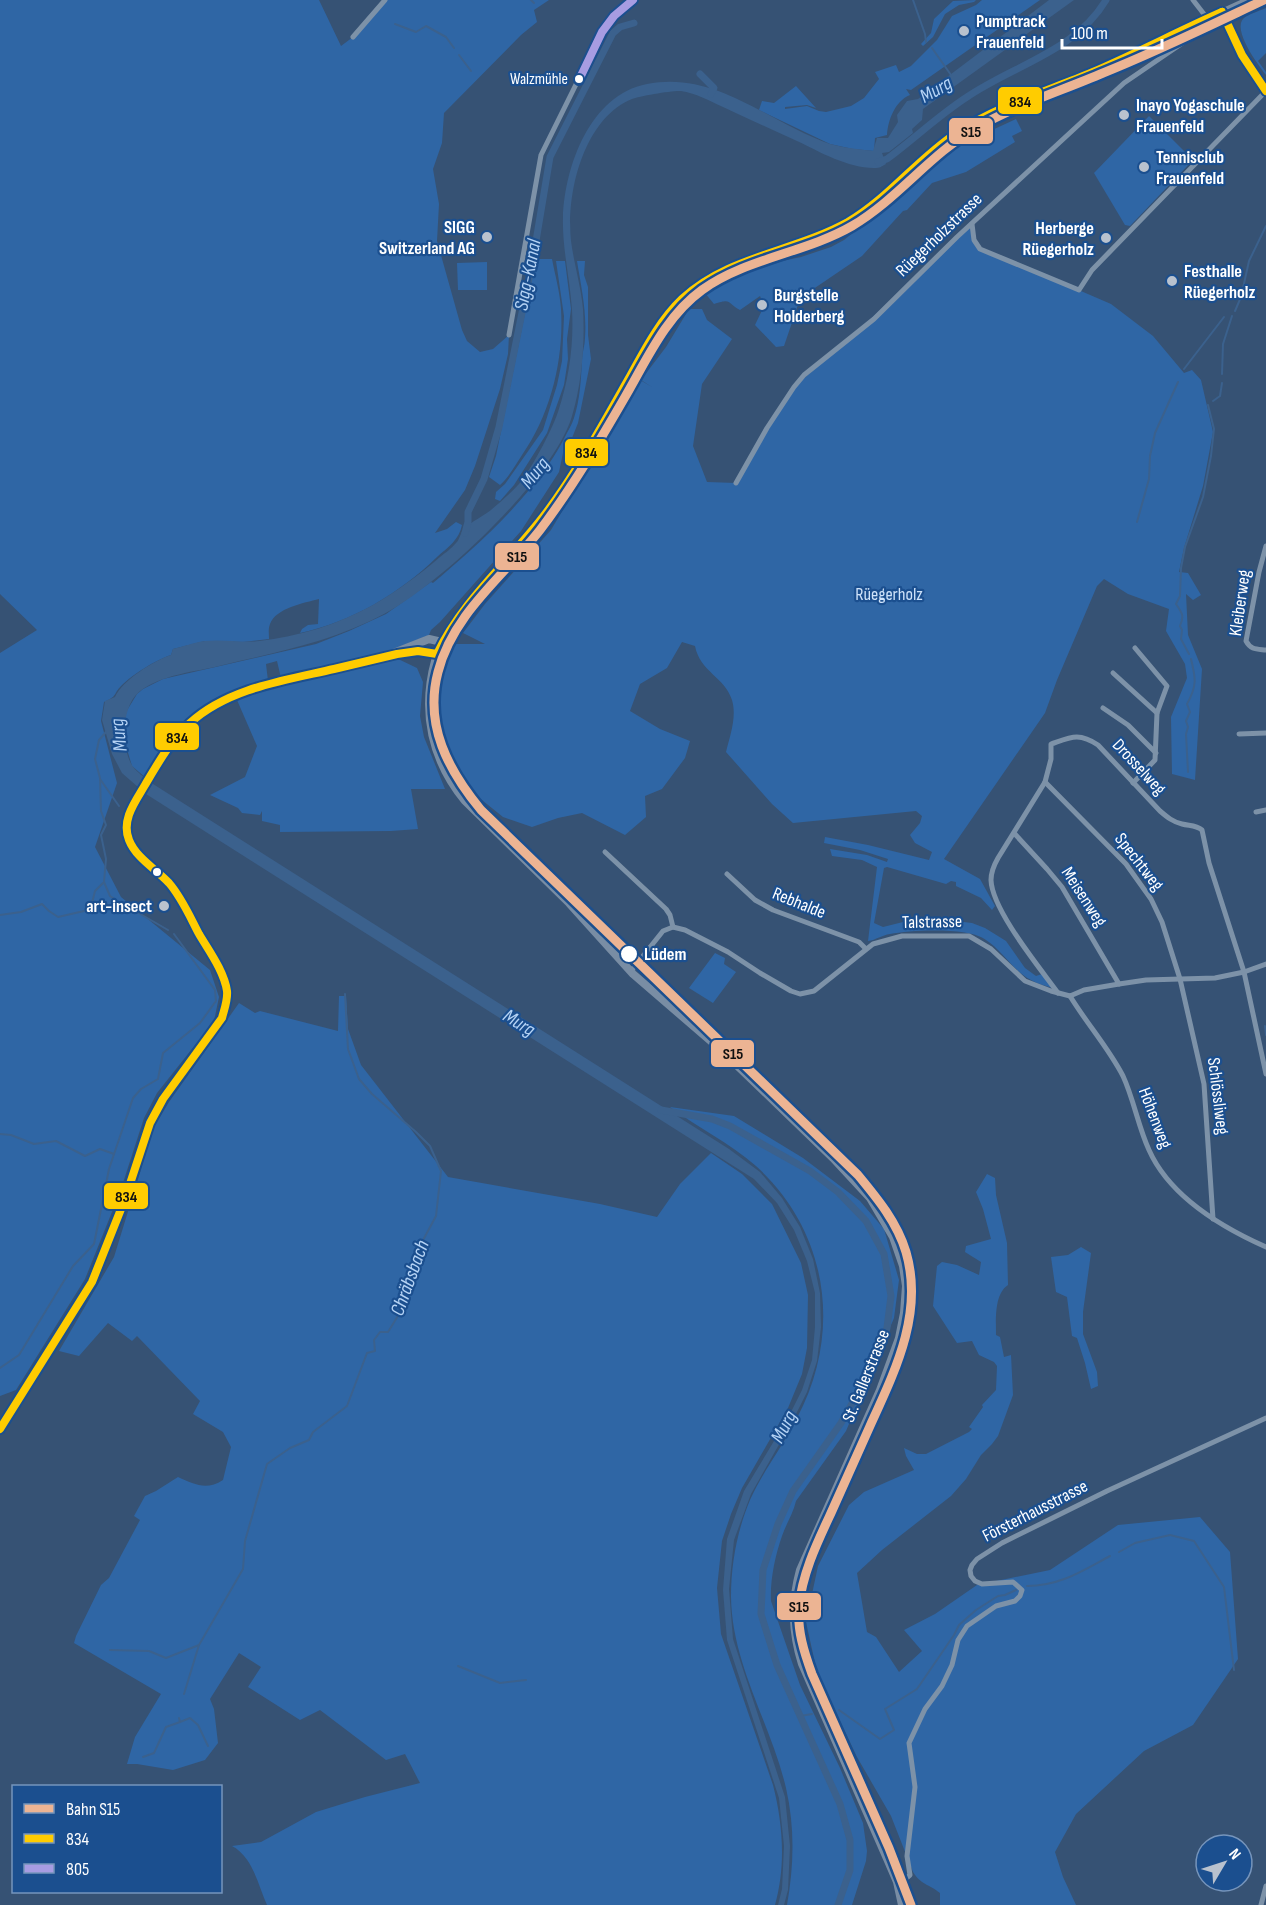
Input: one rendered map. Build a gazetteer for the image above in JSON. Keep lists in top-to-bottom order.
{
  "streets": {
    "main road": ["St. Gallerstrasse"],
    "street": [
      "Rüegerholzstrasse",
      "Kleiberweg",
      "Drosselweg",
      "Spechtweg",
      "Meisenweg",
      "Rebhalde",
      "Talstrasse",
      "Schlössliweg",
      "Höhenweg",
      "Försterhausstrasse"
    ]
  },
  "crossings": [
    ["Rüegerholzstrasse", "St. Gallerstrasse"],
    ["Drosselweg", "Spechtweg"],
    ["Spechtweg", "Schlössliweg"],
    ["Rebhalde", "Talstrasse"],
    ["Talstrasse", "Höhenweg"],
    ["Schlössliweg", "Höhenweg"],
    ["St. Gallerstrasse", "Försterhausstrasse"]
  ],
  "water": ["Murg", "Sigg-Kanal", "Chräbsbach"],
  "parks": ["Rüegerholz"],
  "places": [
    "Pumptrack Frauenfeld",
    "Walzmühle",
    "Inayo Yogaschule Frauenfeld",
    "Tennisclub Frauenfeld",
    "SIGG Switzerland AG",
    "Herberge Rüegerholz",
    "Festhalle Rüegerholz",
    "Burgstelle Holderberg",
    "art-insect",
    "Lüdem"
  ],
  "lines": ["rail line S15", "transit line 805", "transit line 834"],
  "legend": ["Bahn S15", "834", "805"],
  "scale_bar": "100 m",
  "north": "top right"
}
